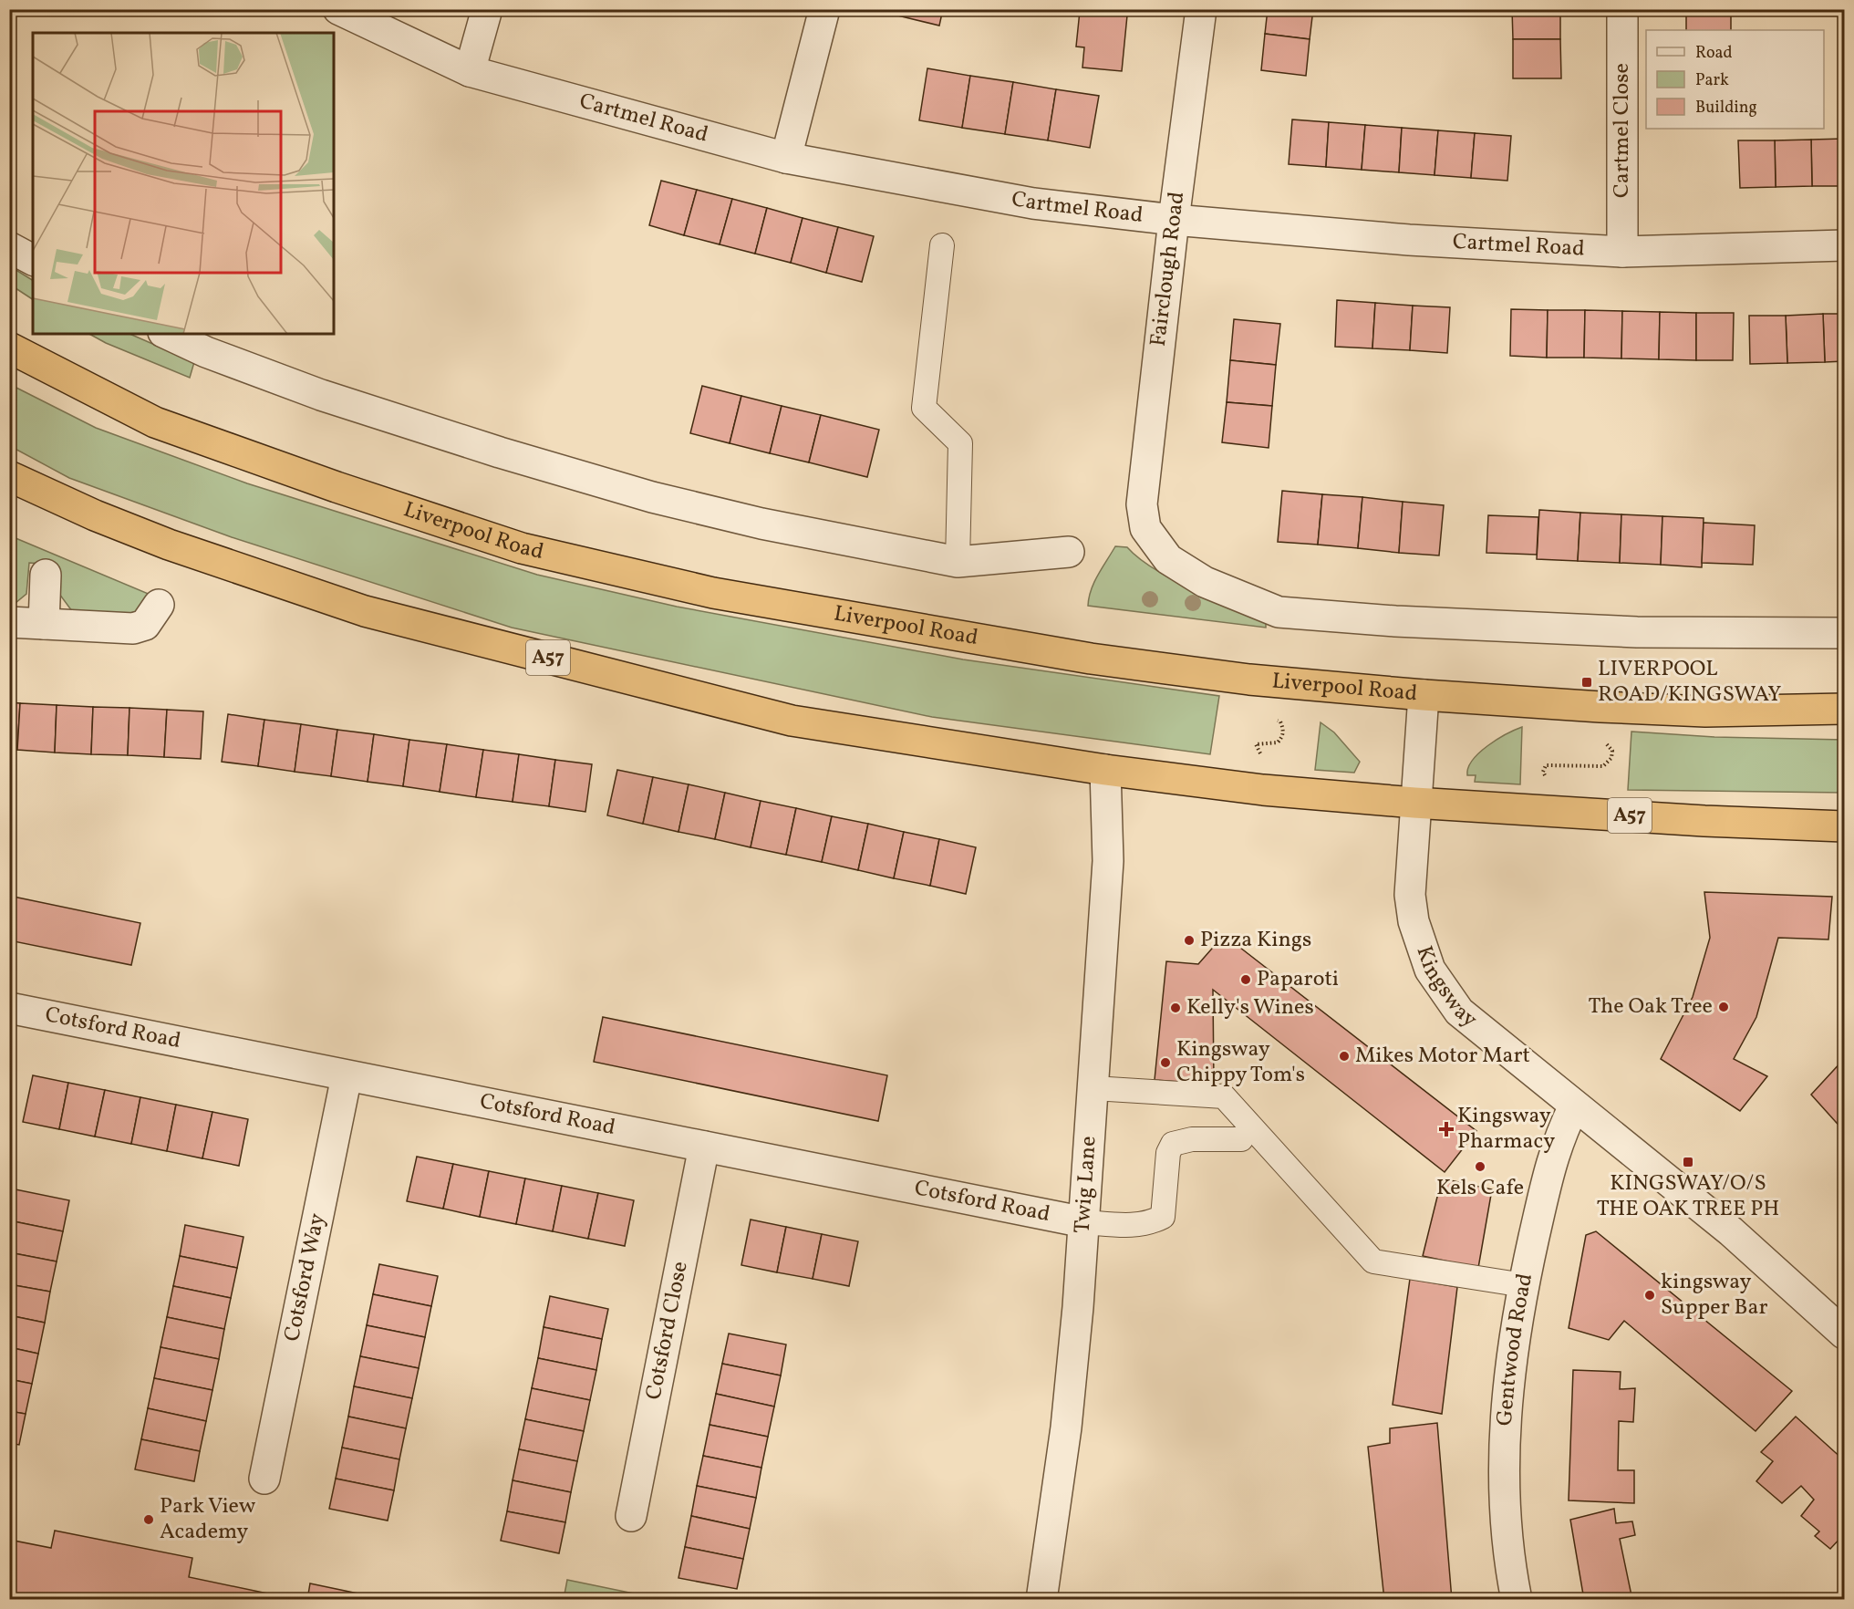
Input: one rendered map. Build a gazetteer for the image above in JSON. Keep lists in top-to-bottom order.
{
  "streets": {
    "highway": ["Liverpool Road", "A57"],
    "street": [
      "Cartmel Road",
      "Cartmel Close",
      "Fairclough Road",
      "Kingsway",
      "Cotsford Road",
      "Twig Lane",
      "Cotsford Way",
      "Cotsford Close",
      "Gentwood Road"
    ]
  },
  "crossings": [
    ["Cartmel Road", "Cartmel Close"],
    ["Cartmel Road", "Fairclough Road"],
    ["Liverpool Road", "Kingsway"],
    ["A57", "Kingsway"],
    ["A57", "Twig Lane"],
    ["Kingsway", "Gentwood Road"],
    ["Cotsford Road", "Twig Lane"],
    ["Cotsford Road", "Cotsford Way"],
    ["Cotsford Road", "Cotsford Close"]
  ],
  "places": {
    "transit": ["LIVERPOOL ROAD/KINGSWAY", "KINGSWAY/O/S THE OAK TREE PH"],
    "other": [
      "Pizza Kings",
      "Paparoti",
      "The Oak Tree",
      "Kelly's Wines",
      "Mikes Motor Mart",
      "Kingsway Chippy Tom's",
      "Kels Cafe",
      "kingsway Supper Bar",
      "Park View Academy"
    ],
    "health": ["Kingsway Pharmacy"]
  },
  "legend": ["Road", "Park", "Building"]
}
